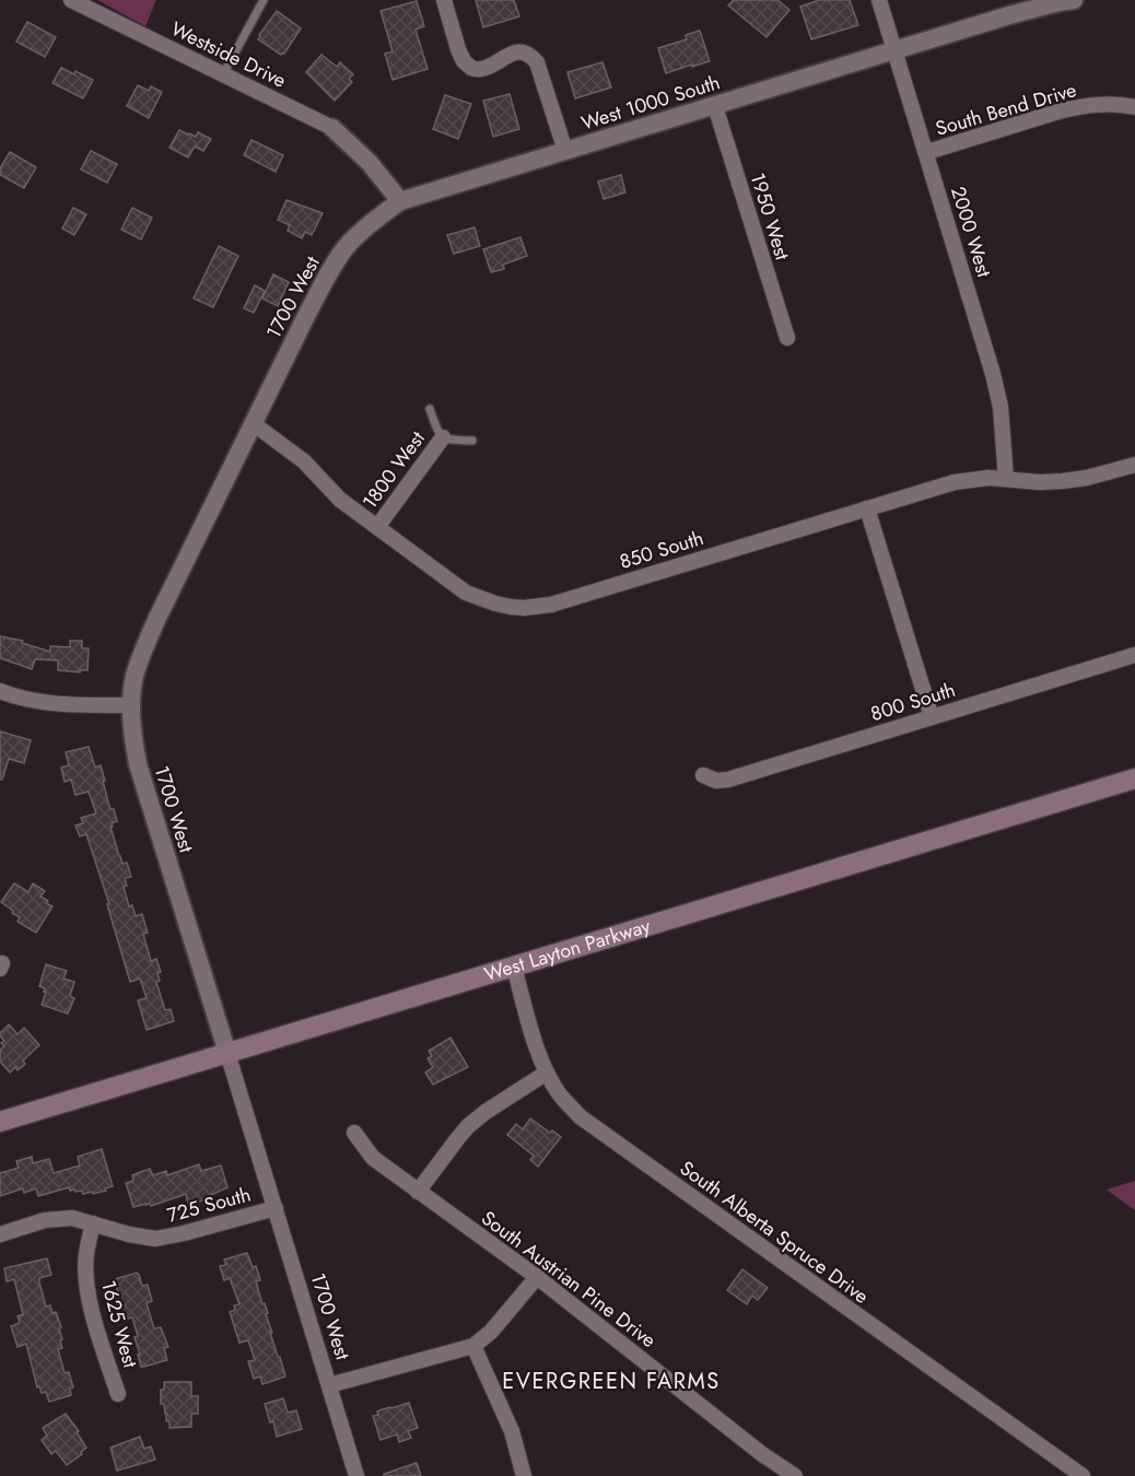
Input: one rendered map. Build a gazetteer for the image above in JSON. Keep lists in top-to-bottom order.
{
  "streets": {
    "main road": ["West Layton Parkway"],
    "street": [
      "Westside Drive",
      "West 1000 South",
      "South Bend Drive",
      "1950 West",
      "2000 West",
      "1700 West",
      "1800 West",
      "850 South",
      "800 South",
      "725 South",
      "South Alberta Spruce Drive",
      "South Austrian Pine Drive",
      "1625 West"
    ]
  },
  "crossings": [
    ["West 1000 South", "1950 West"],
    ["West 1000 South", "2000 West"],
    ["West 1000 South", "1700 West"],
    ["South Bend Drive", "2000 West"],
    ["2000 West", "850 South"],
    ["1700 West", "850 South"],
    ["1700 West", "West Layton Parkway"],
    ["1700 West", "725 South"],
    ["1800 West", "850 South"],
    ["West Layton Parkway", "South Alberta Spruce Drive"],
    ["725 South", "1625 West"]
  ],
  "districts": ["EVERGREEN FARMS"]
}
